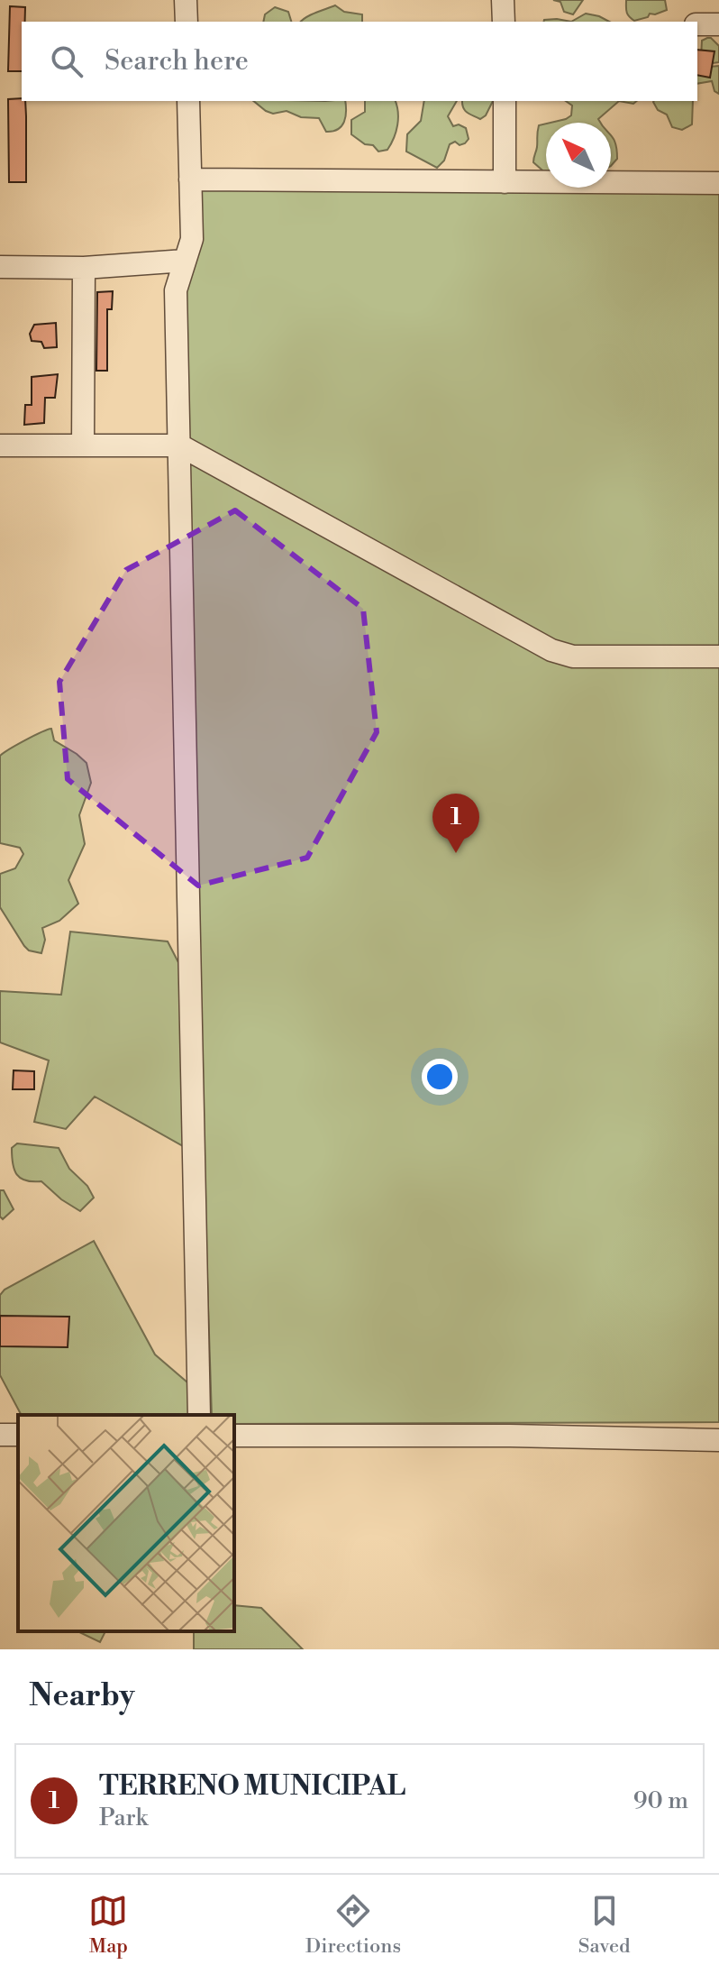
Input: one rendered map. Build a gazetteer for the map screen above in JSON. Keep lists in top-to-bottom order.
{
  "north": "top left",
  "page": {
    "search": "Search here",
    "pins": "1",
    "heading": "Nearby",
    "list": [
      {
        "mark": "1",
        "name": "TERRENO MUNICIPAL",
        "note": "Park",
        "value": "90 m"
      }
    ],
    "nav": ["Map", "Directions", "Saved"]
  }
}
